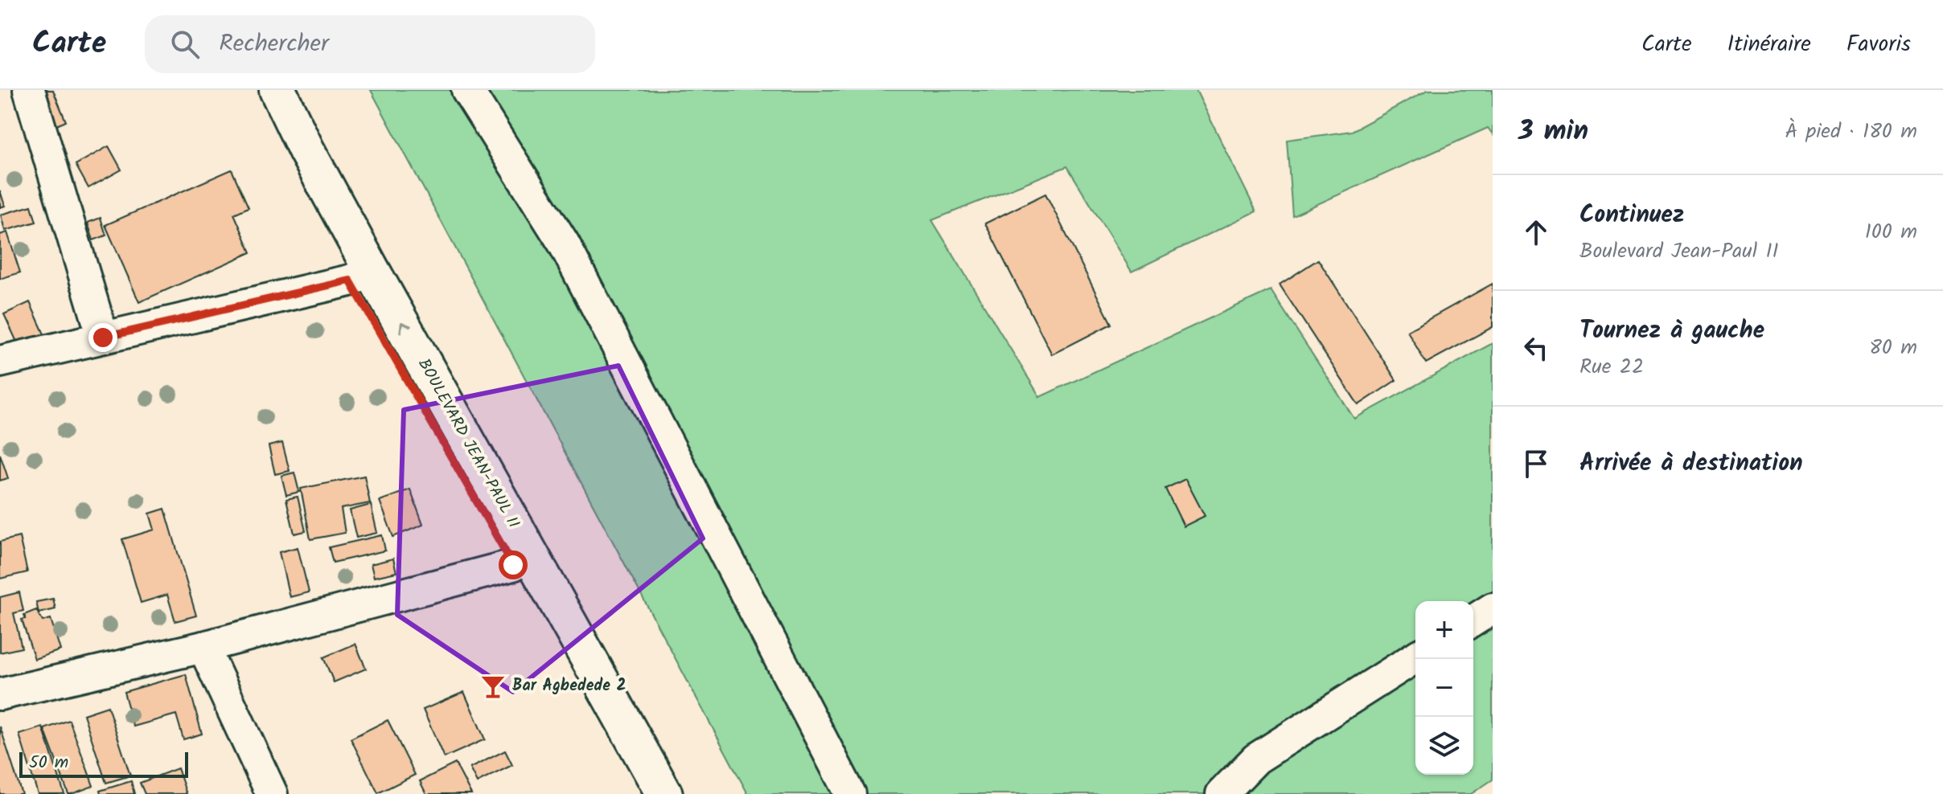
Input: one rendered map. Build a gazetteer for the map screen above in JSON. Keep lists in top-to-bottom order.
{
  "streets": {
    "main road": ["BOULEVARD JEAN-PAUL II"]
  },
  "places": {
    "bar": ["Bar Agbedede 2"]
  },
  "scale_bar": "50 m",
  "page": {
    "header": "Carte",
    "search": "Rechercher",
    "nav": ["Carte", "Itinéraire", "Favoris"],
    "heading": ["3 min", "À pied · 180 m"],
    "list": [
      ["Continuez", "Boulevard Jean-Paul II", "100 m"],
      ["Tournez à gauche", "Rue 22", "80 m"],
      "Arrivée à destination"
    ],
    "map_buttons": ["+", "−"],
    "scale": "50 m"
  }
}
